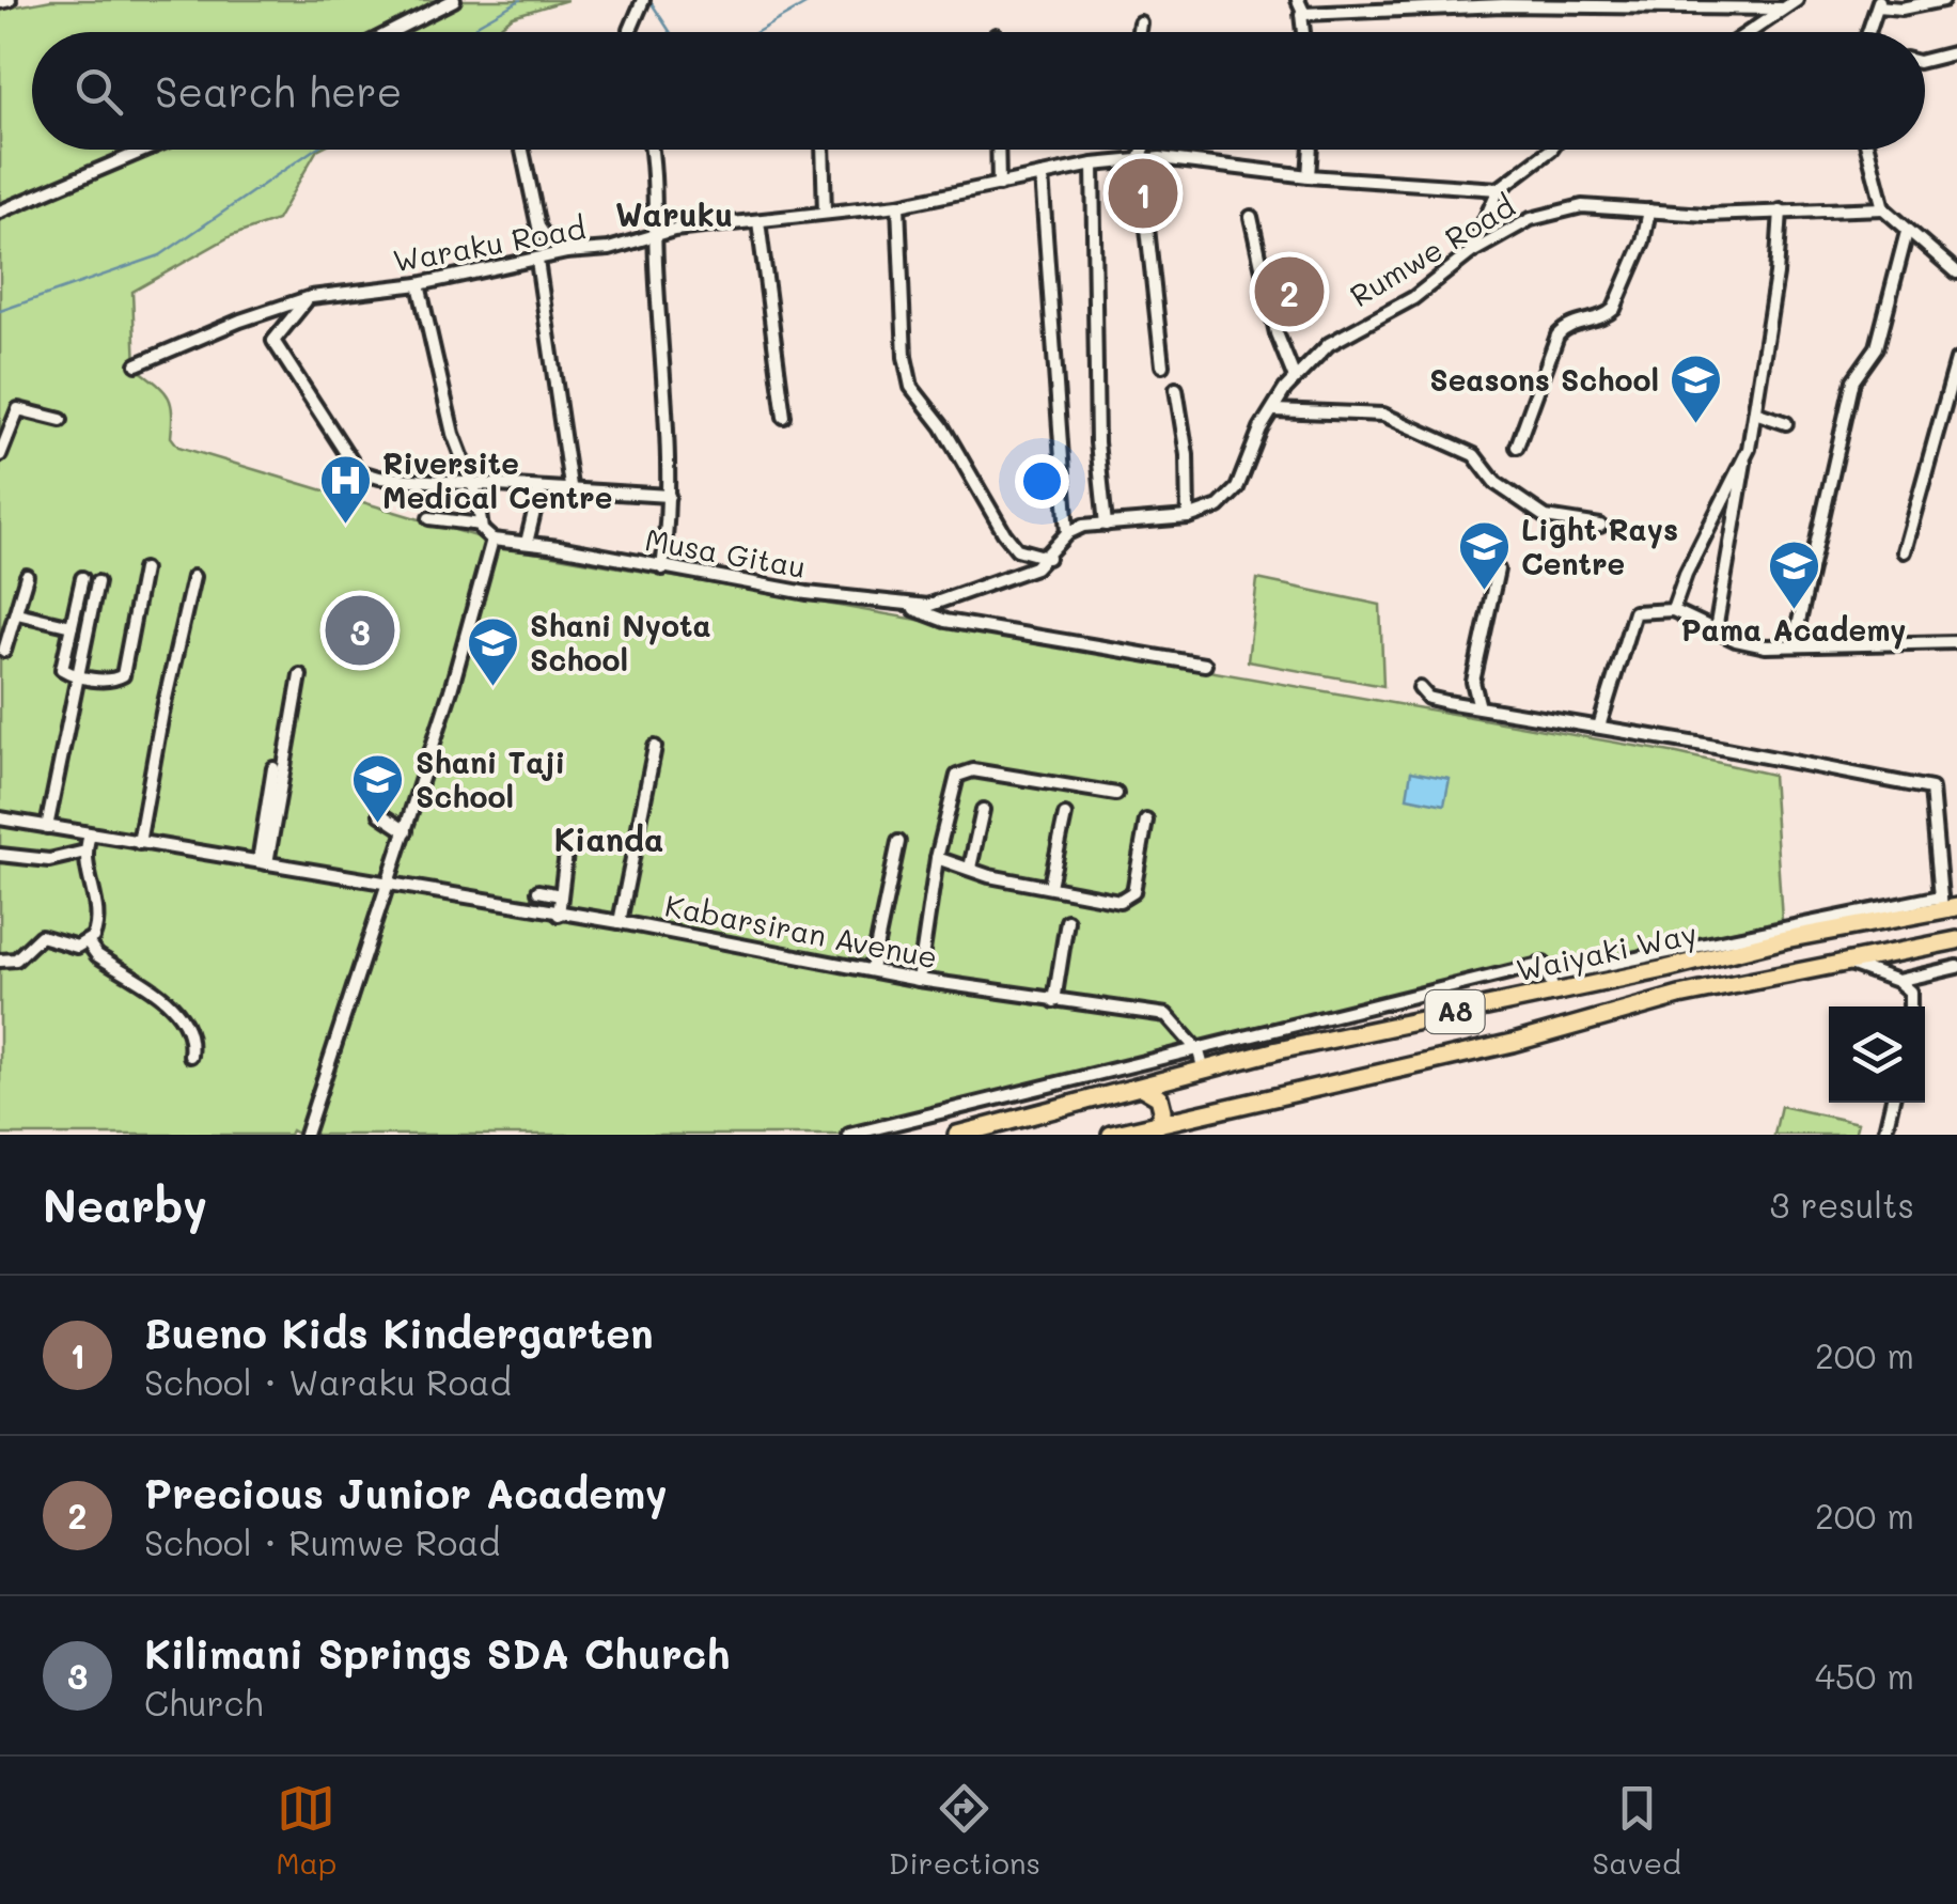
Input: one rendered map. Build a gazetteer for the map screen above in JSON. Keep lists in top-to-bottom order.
{
  "streets": {
    "highway": ["Waiyaki Way", "A8"],
    "street": [
      "Waraku Road",
      "Rumwe Road",
      "Musa Gitau",
      "Kabarsiran Avenue"
    ]
  },
  "districts": ["Waruku", "Kianda"],
  "places": {
    "school or university": [
      "Seasons School",
      "Light Rays Centre",
      "Pama Academy",
      "Shani Nyota School",
      "Shani Taji School"
    ],
    "hospital": ["Riversite Medical Centre"]
  },
  "page": {
    "search": "Search here",
    "pins": ["1", "2", "3"],
    "heading": ["Nearby", "3 results"],
    "list": [
      {
        "mark": "1",
        "name": "Bueno Kids Kindergarten",
        "note": "School · Waraku Road",
        "value": "200 m"
      },
      {
        "mark": "2",
        "name": "Precious Junior Academy",
        "note": "School · Rumwe Road",
        "value": "200 m"
      },
      {
        "mark": "3",
        "name": "Kilimani Springs SDA Church",
        "note": "Church",
        "value": "450 m"
      }
    ],
    "nav": ["Map", "Directions", "Saved"]
  }
}
